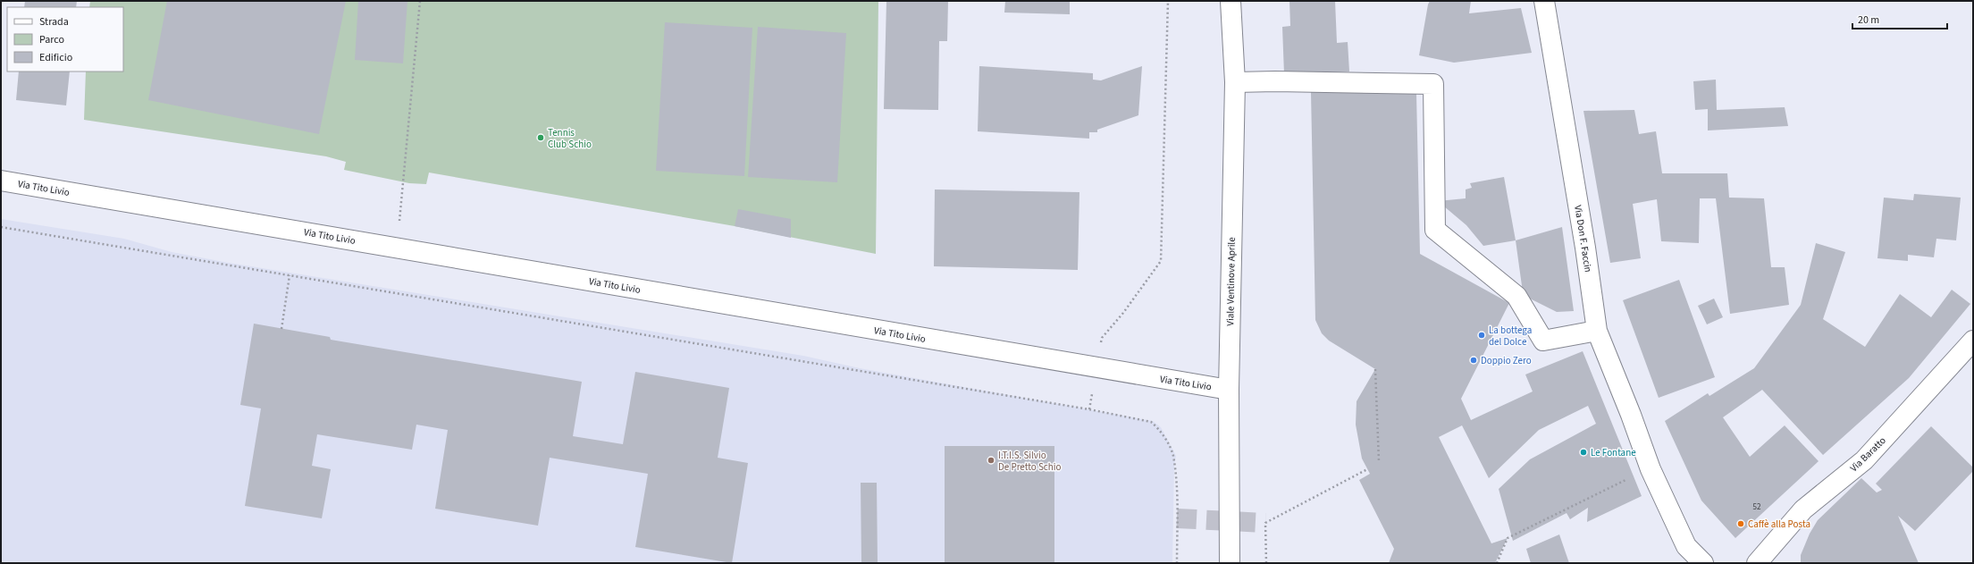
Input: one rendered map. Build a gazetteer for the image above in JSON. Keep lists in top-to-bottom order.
{
  "streets": {
    "street": [
      "Via Tito Livio",
      "Via Don F. Faccin",
      "Viale Ventinove Aprile",
      "Via Baratto"
    ]
  },
  "crossings": [
    ["Via Tito Livio", "Viale Ventinove Aprile"]
  ],
  "places": [
    "Tennis Club Schio",
    "La bottega del Dolce",
    "Doppio Zero",
    "Le Fontane",
    "I.T.I.S. Silvio De Pretto Schio",
    "Caffè alla Posta"
  ],
  "house_numbers": ["52"],
  "legend": ["Strada", "Parco", "Edificio"],
  "scale_bar": "20 m"
}
